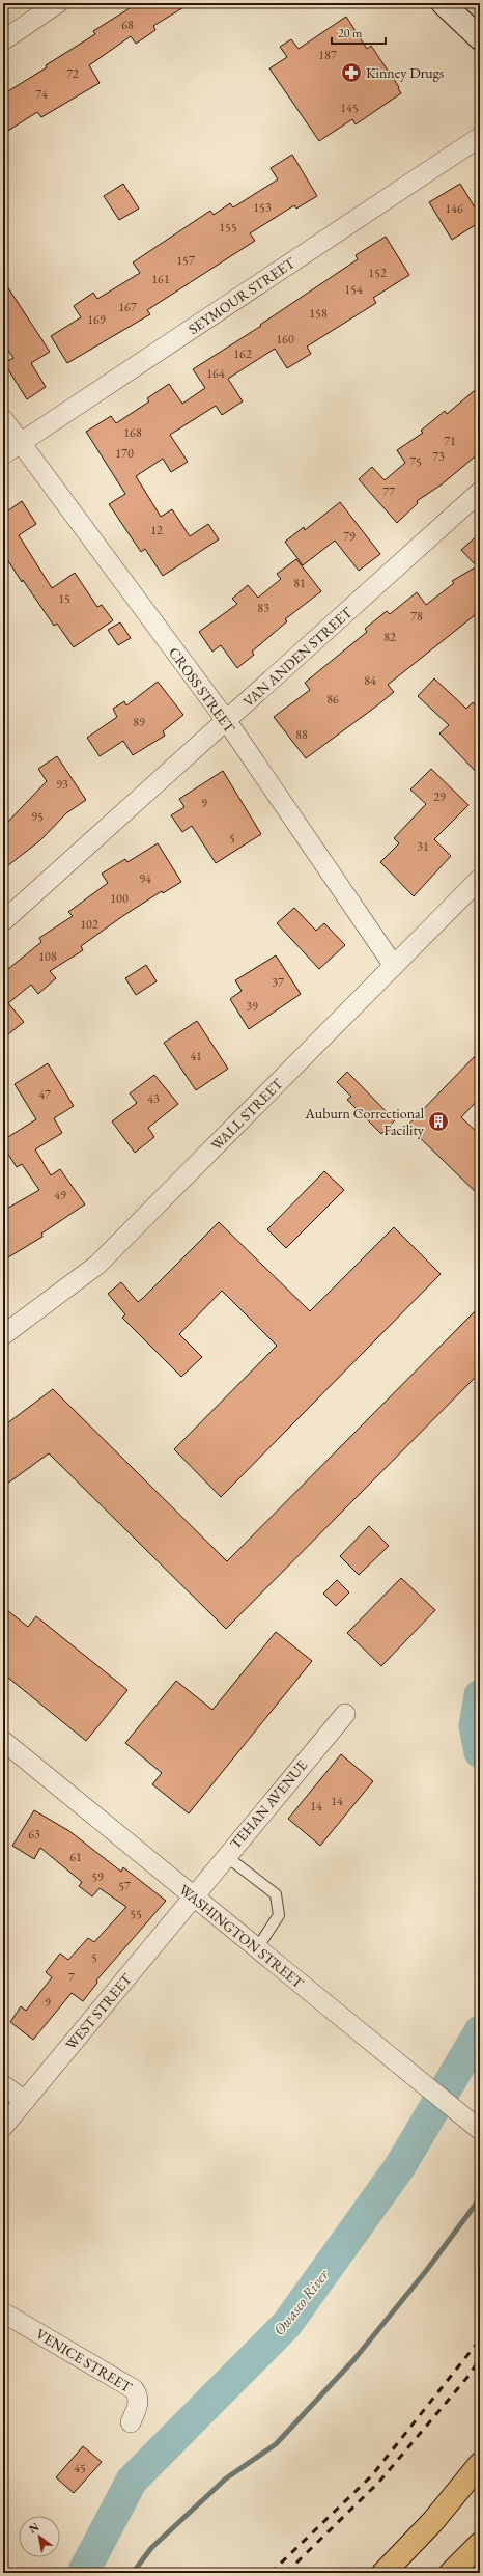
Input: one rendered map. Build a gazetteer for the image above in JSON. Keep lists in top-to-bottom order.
{
  "streets": {
    "street": [
      "SEYMOUR STREET",
      "VAN ANDEN STREET",
      "CROSS STREET",
      "WALL STREET",
      "TEHAN AVENUE",
      "WASHINGTON STREET",
      "WEST STREET",
      "VENICE STREET"
    ]
  },
  "crossings": [
    ["SEYMOUR STREET", "CROSS STREET"],
    ["VAN ANDEN STREET", "CROSS STREET"],
    ["CROSS STREET", "WALL STREET"],
    ["TEHAN AVENUE", "WASHINGTON STREET"],
    ["TEHAN AVENUE", "WEST STREET"],
    ["WASHINGTON STREET", "WEST STREET"]
  ],
  "water": ["Owasco River"],
  "places": {
    "pharmacy": ["Kinney Drugs"],
    "building": ["Auburn Correctional Facility"]
  },
  "house_numbers": [
    "68",
    "187",
    "72",
    "74",
    "145",
    "153",
    "146",
    "155",
    "157",
    "152",
    "161",
    "154",
    "167",
    "158",
    "169",
    "160",
    "162",
    "164",
    "168",
    "71",
    "170",
    "73",
    "75",
    "77",
    "12",
    "79",
    "81",
    "15",
    "83",
    "78",
    "82",
    "84",
    "86",
    "89",
    "88",
    "93",
    "29",
    "9",
    "95",
    "5",
    "31",
    "94",
    "100",
    "102",
    "108",
    "37",
    "39",
    "41",
    "47",
    "43",
    "49",
    "14",
    "14",
    "63",
    "61",
    "59",
    "57",
    "55",
    "5",
    "7",
    "9",
    "45"
  ],
  "scale_bar": "20 m",
  "north": "top left"
}
